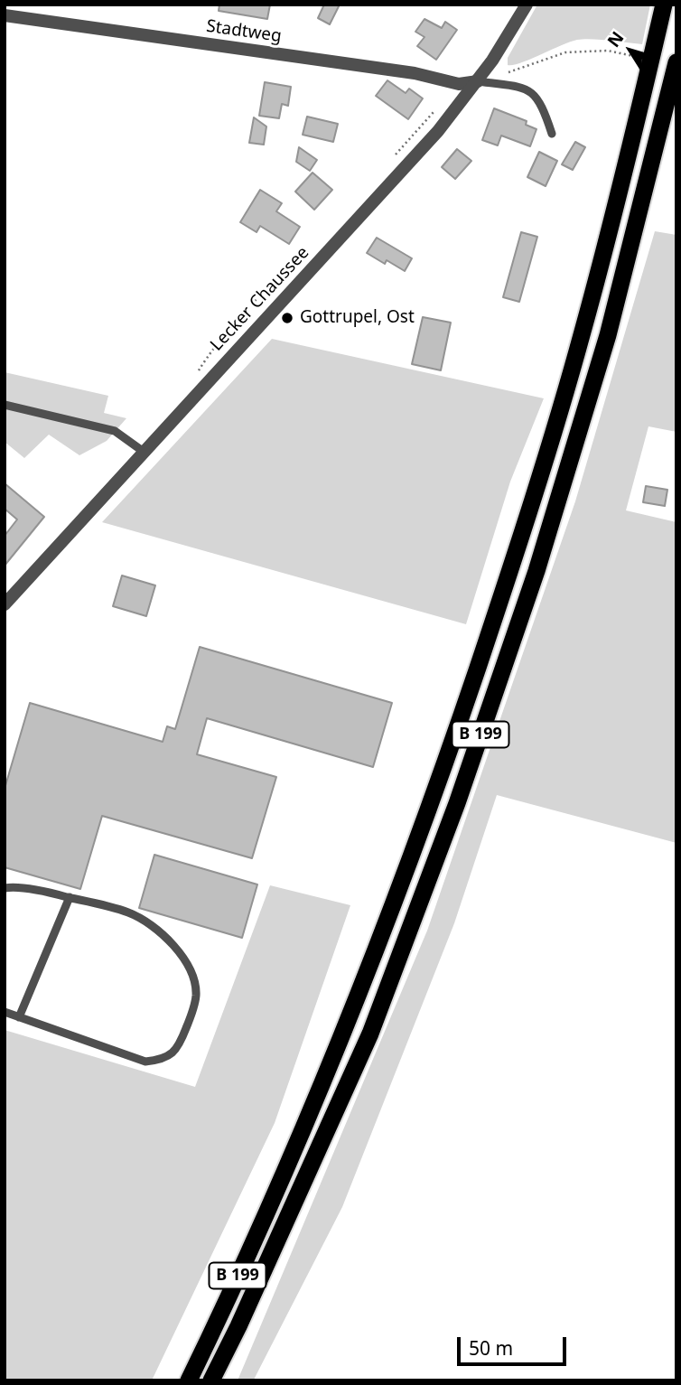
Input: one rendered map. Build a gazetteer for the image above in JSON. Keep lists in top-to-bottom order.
{
  "streets": {
    "highway": ["B 199"],
    "street": ["Stadtweg", "Lecker Chaussee"]
  },
  "crossings": [
    ["Stadtweg", "Lecker Chaussee"]
  ],
  "places": ["Gottrupel, Ost"],
  "scale_bar": "50 m",
  "north": "top left"
}
